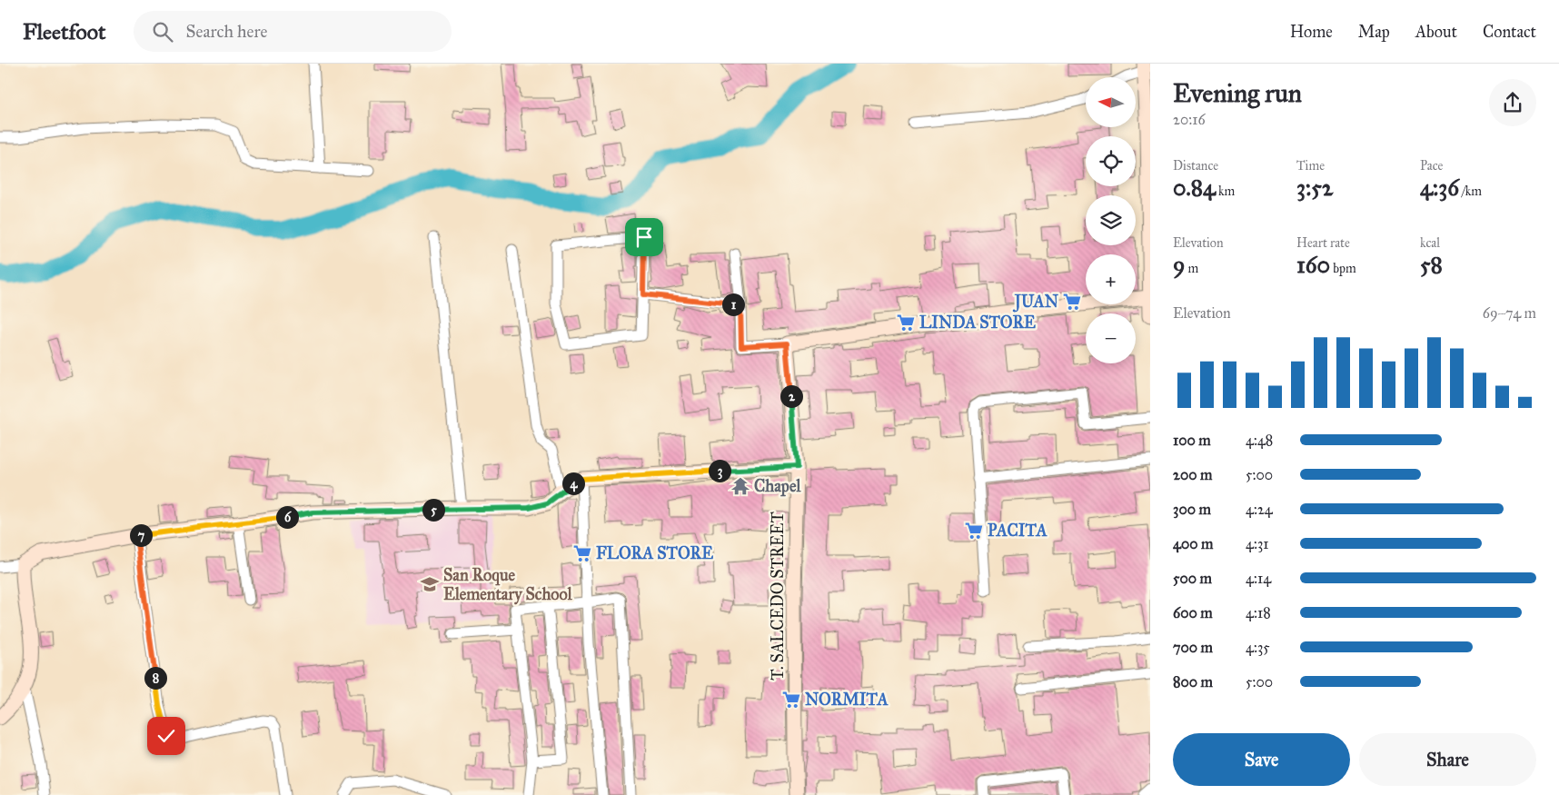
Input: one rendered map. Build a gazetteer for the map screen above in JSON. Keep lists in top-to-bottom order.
{
  "streets": {
    "street": ["T. SALCEDO STREET"]
  },
  "places": {
    "supermarket": [
      "JUAN",
      "LINDA STORE",
      "PACITA",
      "FLORA STORE",
      "NORMITA"
    ],
    "temple": ["Chapel"],
    "school or university": ["San Roque Elementary School"]
  },
  "north": "left",
  "page": {
    "header": "Fleetfoot",
    "search": "Search here",
    "nav": [
      "Home",
      "Map",
      "About",
      "Contact"
    ],
    "heading": ["Evening run", "20:16"],
    "map_buttons": ["+", "−"],
    "stats": [
      ["Distance", "0.84 km"],
      ["Time", "3:52"],
      ["Pace", "4:36 /km"],
      ["Elevation", "9 m"],
      ["Heart rate", "160 bpm"],
      ["kcal", "58"]
    ],
    "pins": [
      "1",
      "2",
      "3",
      "4",
      "5",
      "6",
      "7",
      "8"
    ],
    "chart": ["Elevation", "69–74 m"],
    "list": [
      {
        "name": "100 m",
        "note": "4:48"
      },
      {
        "name": "200 m",
        "note": "5:00"
      },
      {
        "name": "300 m",
        "note": "4:24"
      },
      {
        "name": "400 m",
        "note": "4:31"
      },
      {
        "name": "500 m",
        "note": "4:14"
      },
      {
        "name": "600 m",
        "note": "4:18"
      },
      {
        "name": "700 m",
        "note": "4:35"
      },
      {
        "name": "800 m",
        "note": "5:00"
      }
    ],
    "buttons": ["Save", "Share"]
  }
}
